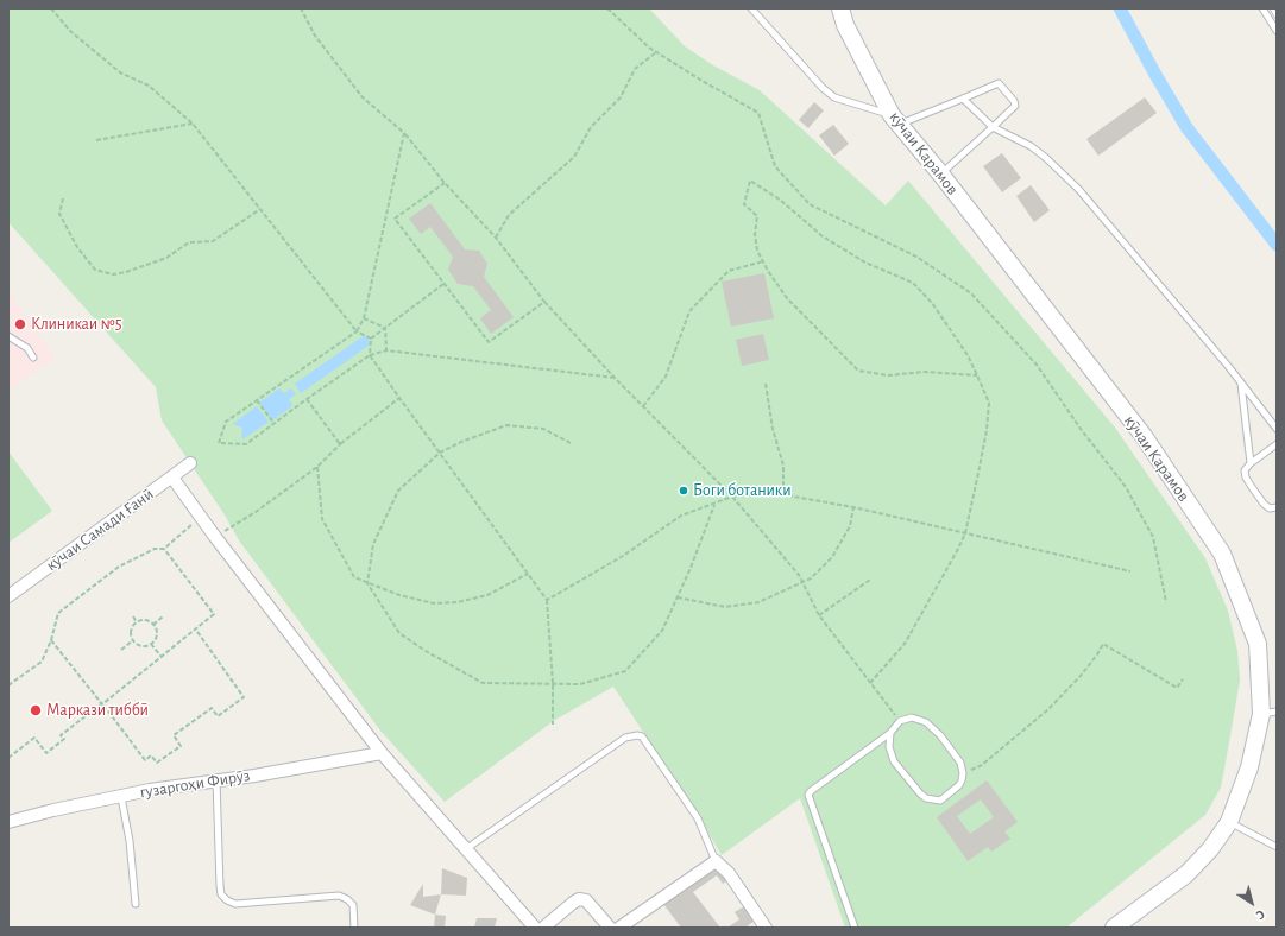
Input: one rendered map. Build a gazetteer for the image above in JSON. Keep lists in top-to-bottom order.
{
  "streets": {
    "main road": ["кӯчаи Карамов"],
    "street": ["кӯчаи Самади Ғанӣ", "гузаргоҳи Фирӯз"]
  },
  "places": ["Клиникаи №5", "Боги ботаники", "Маркази тиббӣ"],
  "north": "bottom right"
}
